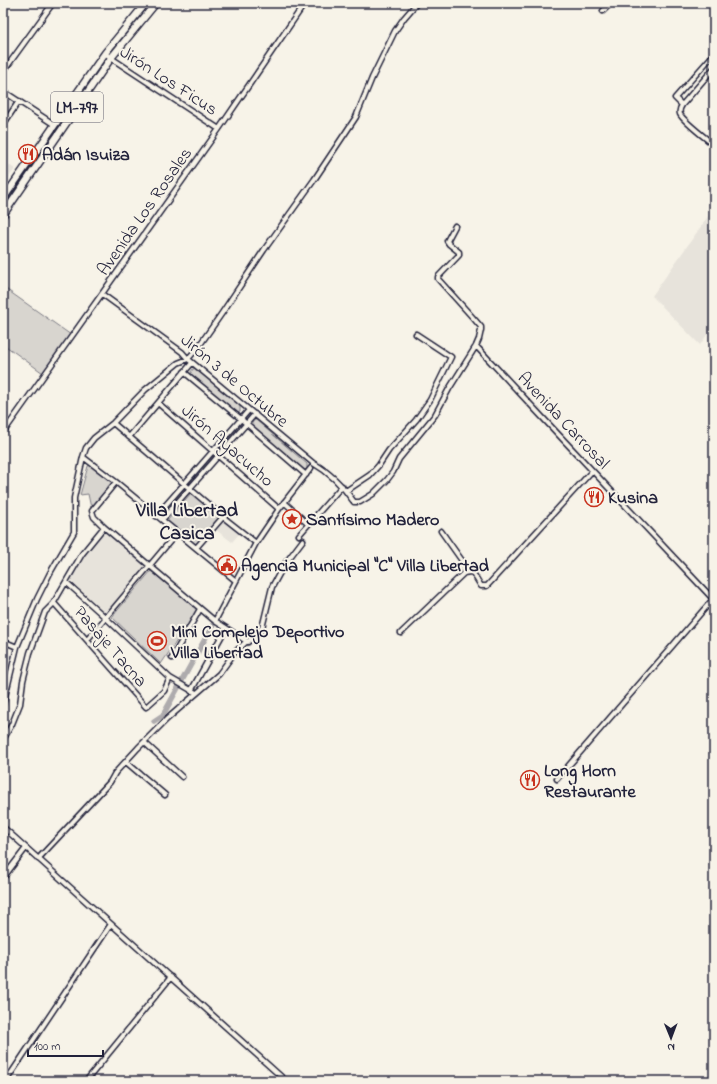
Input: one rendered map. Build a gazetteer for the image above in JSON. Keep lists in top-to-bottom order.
{
  "streets": {
    "main road": ["LM-797"],
    "street": [
      "Jirón Los Ficus",
      "Avenida Los Rosales",
      "Jirón 3 de Octubre",
      "Avenida Carrosal",
      "Jirón Ayacucho",
      "Pasaje Tacna"
    ]
  },
  "crossings": [
    ["Jirón Los Ficus", "LM-797"],
    ["Jirón Los Ficus", "Avenida Los Rosales"],
    ["Avenida Los Rosales", "Jirón 3 de Octubre"],
    ["Jirón 3 de Octubre", "Avenida Carrosal"]
  ],
  "districts": ["Villa Libertad Casica"],
  "places": {
    "restaurant": ["Adán Isuiza", "Kusina", "Long Horn Restaurante"],
    "place": ["Santísimo Madero"],
    "public building": ["Agencia Municipal \"C\" Villa Libertad"],
    "sports": ["Mini Complejo Deportivo Villa Libertad"]
  },
  "scale_bar": "100 m",
  "north": "bottom"
}
